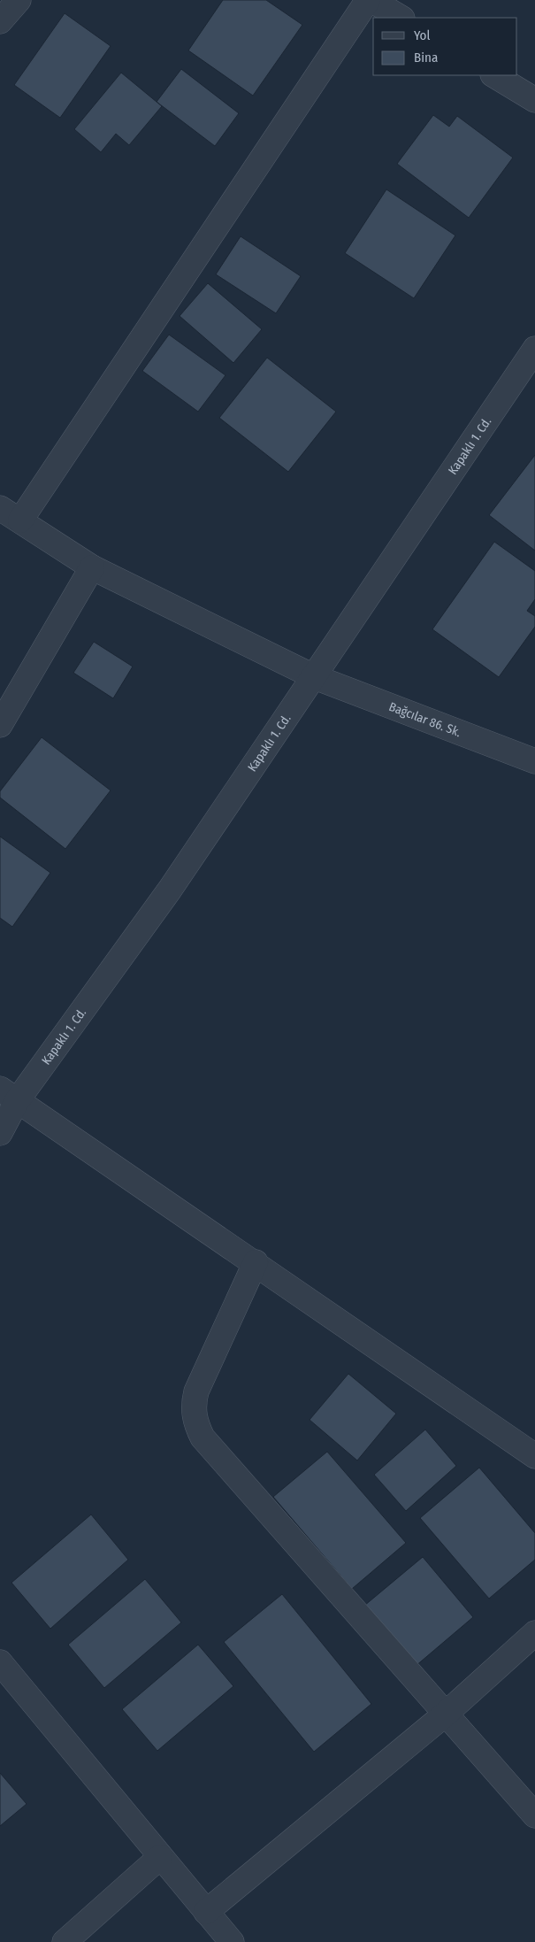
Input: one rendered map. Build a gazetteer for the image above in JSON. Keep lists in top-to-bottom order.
{
  "streets": {
    "street": ["Kapaklı 1. Cd.", "Bağcılar 86. Sk."]
  },
  "crossings": [
    ["Kapaklı 1. Cd.", "Bağcılar 86. Sk."]
  ],
  "legend": ["Yol", "Bina"]
}
